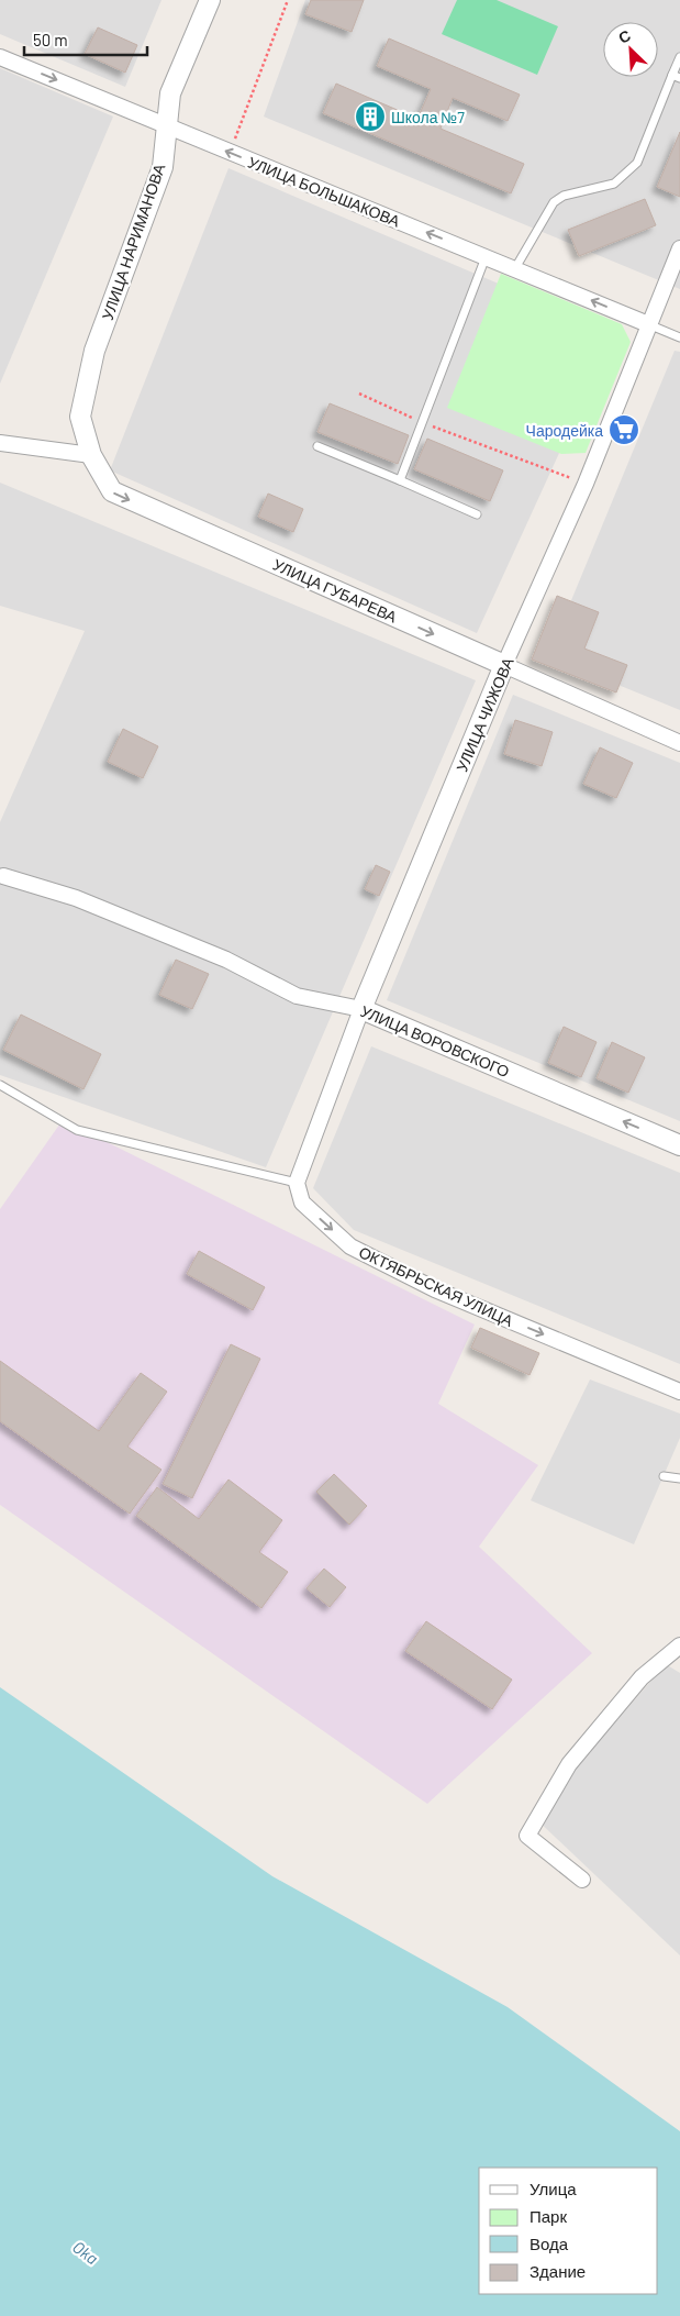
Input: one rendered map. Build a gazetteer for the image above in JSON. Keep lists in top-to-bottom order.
{
  "streets": {
    "street": [
      "УЛИЦА БОЛЬШАКОВА",
      "УЛИЦА НАРИМАНОВА",
      "УЛИЦА ГУБАРЕВА",
      "УЛИЦА ЧИЖОВА",
      "УЛИЦА ВОРОВСКОГО",
      "ОКТЯБРЬСКАЯ УЛИЦА"
    ]
  },
  "crossings": [
    ["УЛИЦА БОЛЬШАКОВА", "УЛИЦА НАРИМАНОВА"],
    ["УЛИЦА БОЛЬШАКОВА", "УЛИЦА ЧИЖОВА"],
    ["УЛИЦА НАРИМАНОВА", "УЛИЦА ГУБАРЕВА"],
    ["УЛИЦА ГУБАРЕВА", "УЛИЦА ЧИЖОВА"],
    ["УЛИЦА ЧИЖОВА", "УЛИЦА ВОРОВСКОГО"],
    ["УЛИЦА ЧИЖОВА", "ОКТЯБРЬСКАЯ УЛИЦА"]
  ],
  "one_way": ["УЛИЦА ГУБАРЕВА", "УЛИЦА ВОРОВСКОГО", "ОКТЯБРЬСКАЯ УЛИЦА"],
  "water": ["Oka"],
  "places": {
    "building": ["Школа №7"],
    "supermarket": ["Чародейка"]
  },
  "legend": [
    "Улица",
    "Парк",
    "Вода",
    "Здание"
  ],
  "scale_bar": "50 m",
  "north": "top left"
}
